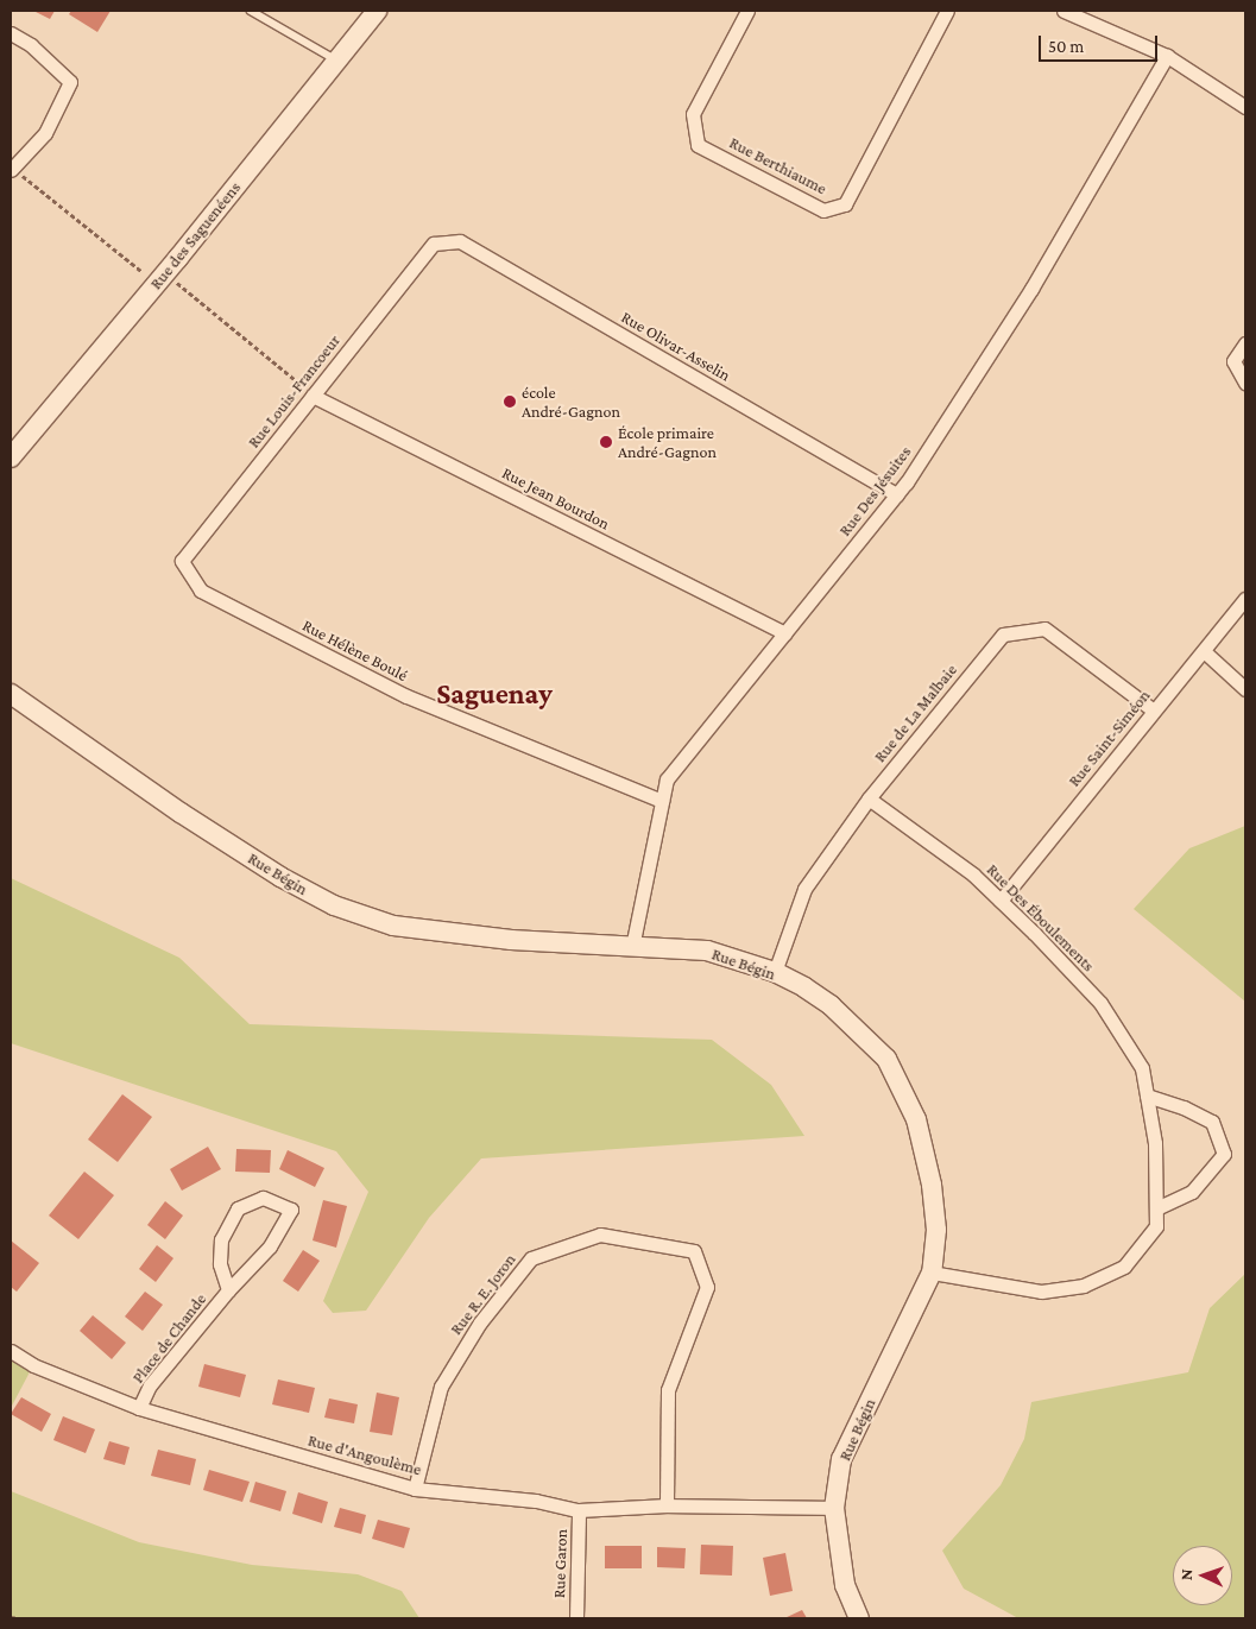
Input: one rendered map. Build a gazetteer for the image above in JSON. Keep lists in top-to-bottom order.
{
  "streets": {
    "street": [
      "Rue Berthiaume",
      "Rue des Saguenéens",
      "Rue Olivar-Asselin",
      "Rue Louis-Francoeur",
      "Rue Des Jésuites",
      "Rue Jean Bourdon",
      "Rue Hélène Boulé",
      "Rue de La Malbaie",
      "Rue Saint-Siméon",
      "Rue Bégin",
      "Rue Des Éboulements",
      "Rue R. E. Joron",
      "Place de Chande",
      "Rue d'Angoulème",
      "Rue Garon"
    ]
  },
  "crossings": [
    ["Rue Olivar-Asselin", "Rue Louis-Francoeur"],
    ["Rue Olivar-Asselin", "Rue Des Jésuites"],
    ["Rue Louis-Francoeur", "Rue Jean Bourdon"],
    ["Rue Louis-Francoeur", "Rue Hélène Boulé"],
    ["Rue Des Jésuites", "Rue Jean Bourdon"],
    ["Rue Des Jésuites", "Rue Hélène Boulé"],
    ["Rue Des Jésuites", "Rue Bégin"],
    ["Rue de La Malbaie", "Rue Saint-Siméon"],
    ["Rue de La Malbaie", "Rue Bégin"],
    ["Rue de La Malbaie", "Rue Des Éboulements"],
    ["Rue Saint-Siméon", "Rue Des Éboulements"],
    ["Rue Bégin", "Rue Des Éboulements"],
    ["Rue Bégin", "Rue d'Angoulème"],
    ["Rue R. E. Joron", "Rue d'Angoulème"],
    ["Place de Chande", "Rue d'Angoulème"],
    ["Rue d'Angoulème", "Rue Garon"]
  ],
  "districts": ["Saguenay"],
  "places": ["école André-Gagnon", "École primaire André-Gagnon"],
  "scale_bar": "50 m",
  "north": "left"
}
